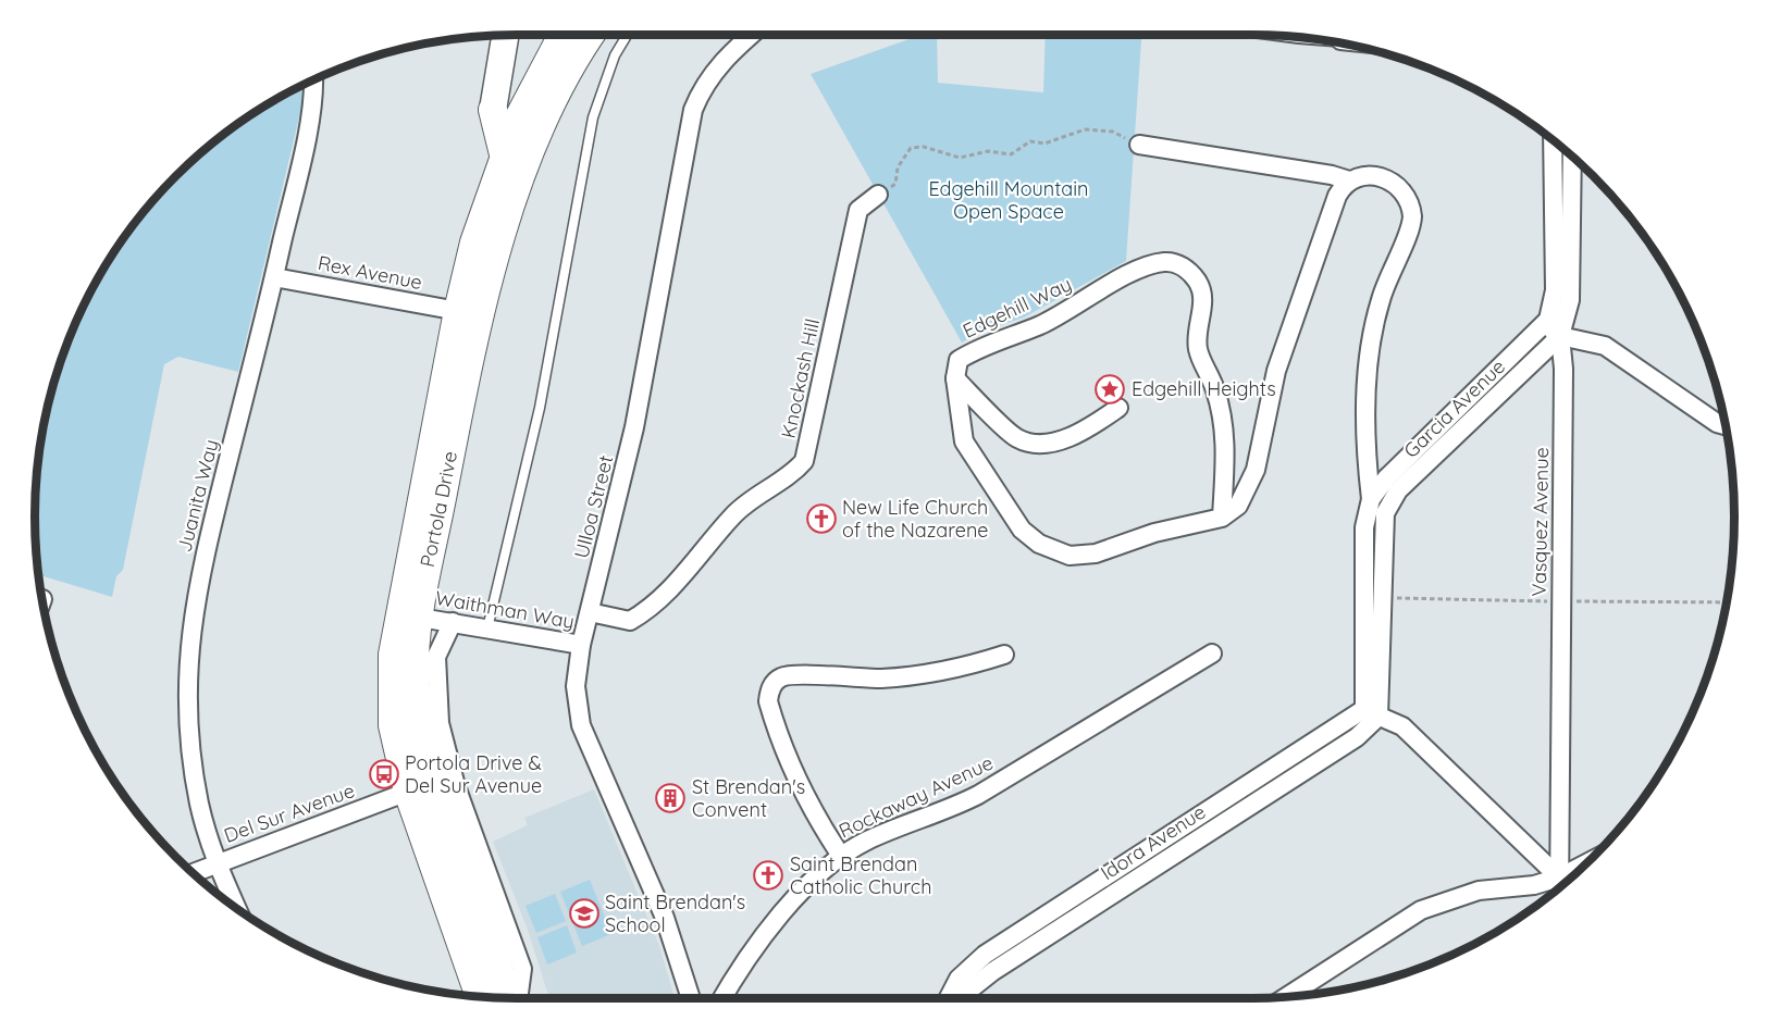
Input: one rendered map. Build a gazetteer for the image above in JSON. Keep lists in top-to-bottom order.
{
  "streets": {
    "main road": ["Portola Drive"],
    "street": [
      "Rex Avenue",
      "Edgehill Way",
      "Knockash Hill",
      "Garcia Avenue",
      "Juanita Way",
      "Ulloa Street",
      "Vasquez Avenue",
      "Waithman Way",
      "Rockaway Avenue",
      "Del Sur Avenue",
      "Idora Avenue"
    ]
  },
  "crossings": [
    ["Rex Avenue", "Juanita Way"],
    ["Rex Avenue", "Portola Drive"],
    ["Knockash Hill", "Ulloa Street"],
    ["Garcia Avenue", "Vasquez Avenue"],
    ["Garcia Avenue", "Idora Avenue"],
    ["Juanita Way", "Del Sur Avenue"],
    ["Ulloa Street", "Waithman Way"],
    ["Portola Drive", "Waithman Way"],
    ["Portola Drive", "Del Sur Avenue"]
  ],
  "parks": ["Edgehill Mountain Open Space"],
  "places": {
    "place": ["Edgehill Heights"],
    "church": ["New Life Church of the Nazarene", "Saint Brendan Catholic Church"],
    "bus stop": ["Portola Drive & Del Sur Avenue"],
    "building": ["St Brendan's Convent"],
    "school or university": ["Saint Brendan's School"]
  }
}
